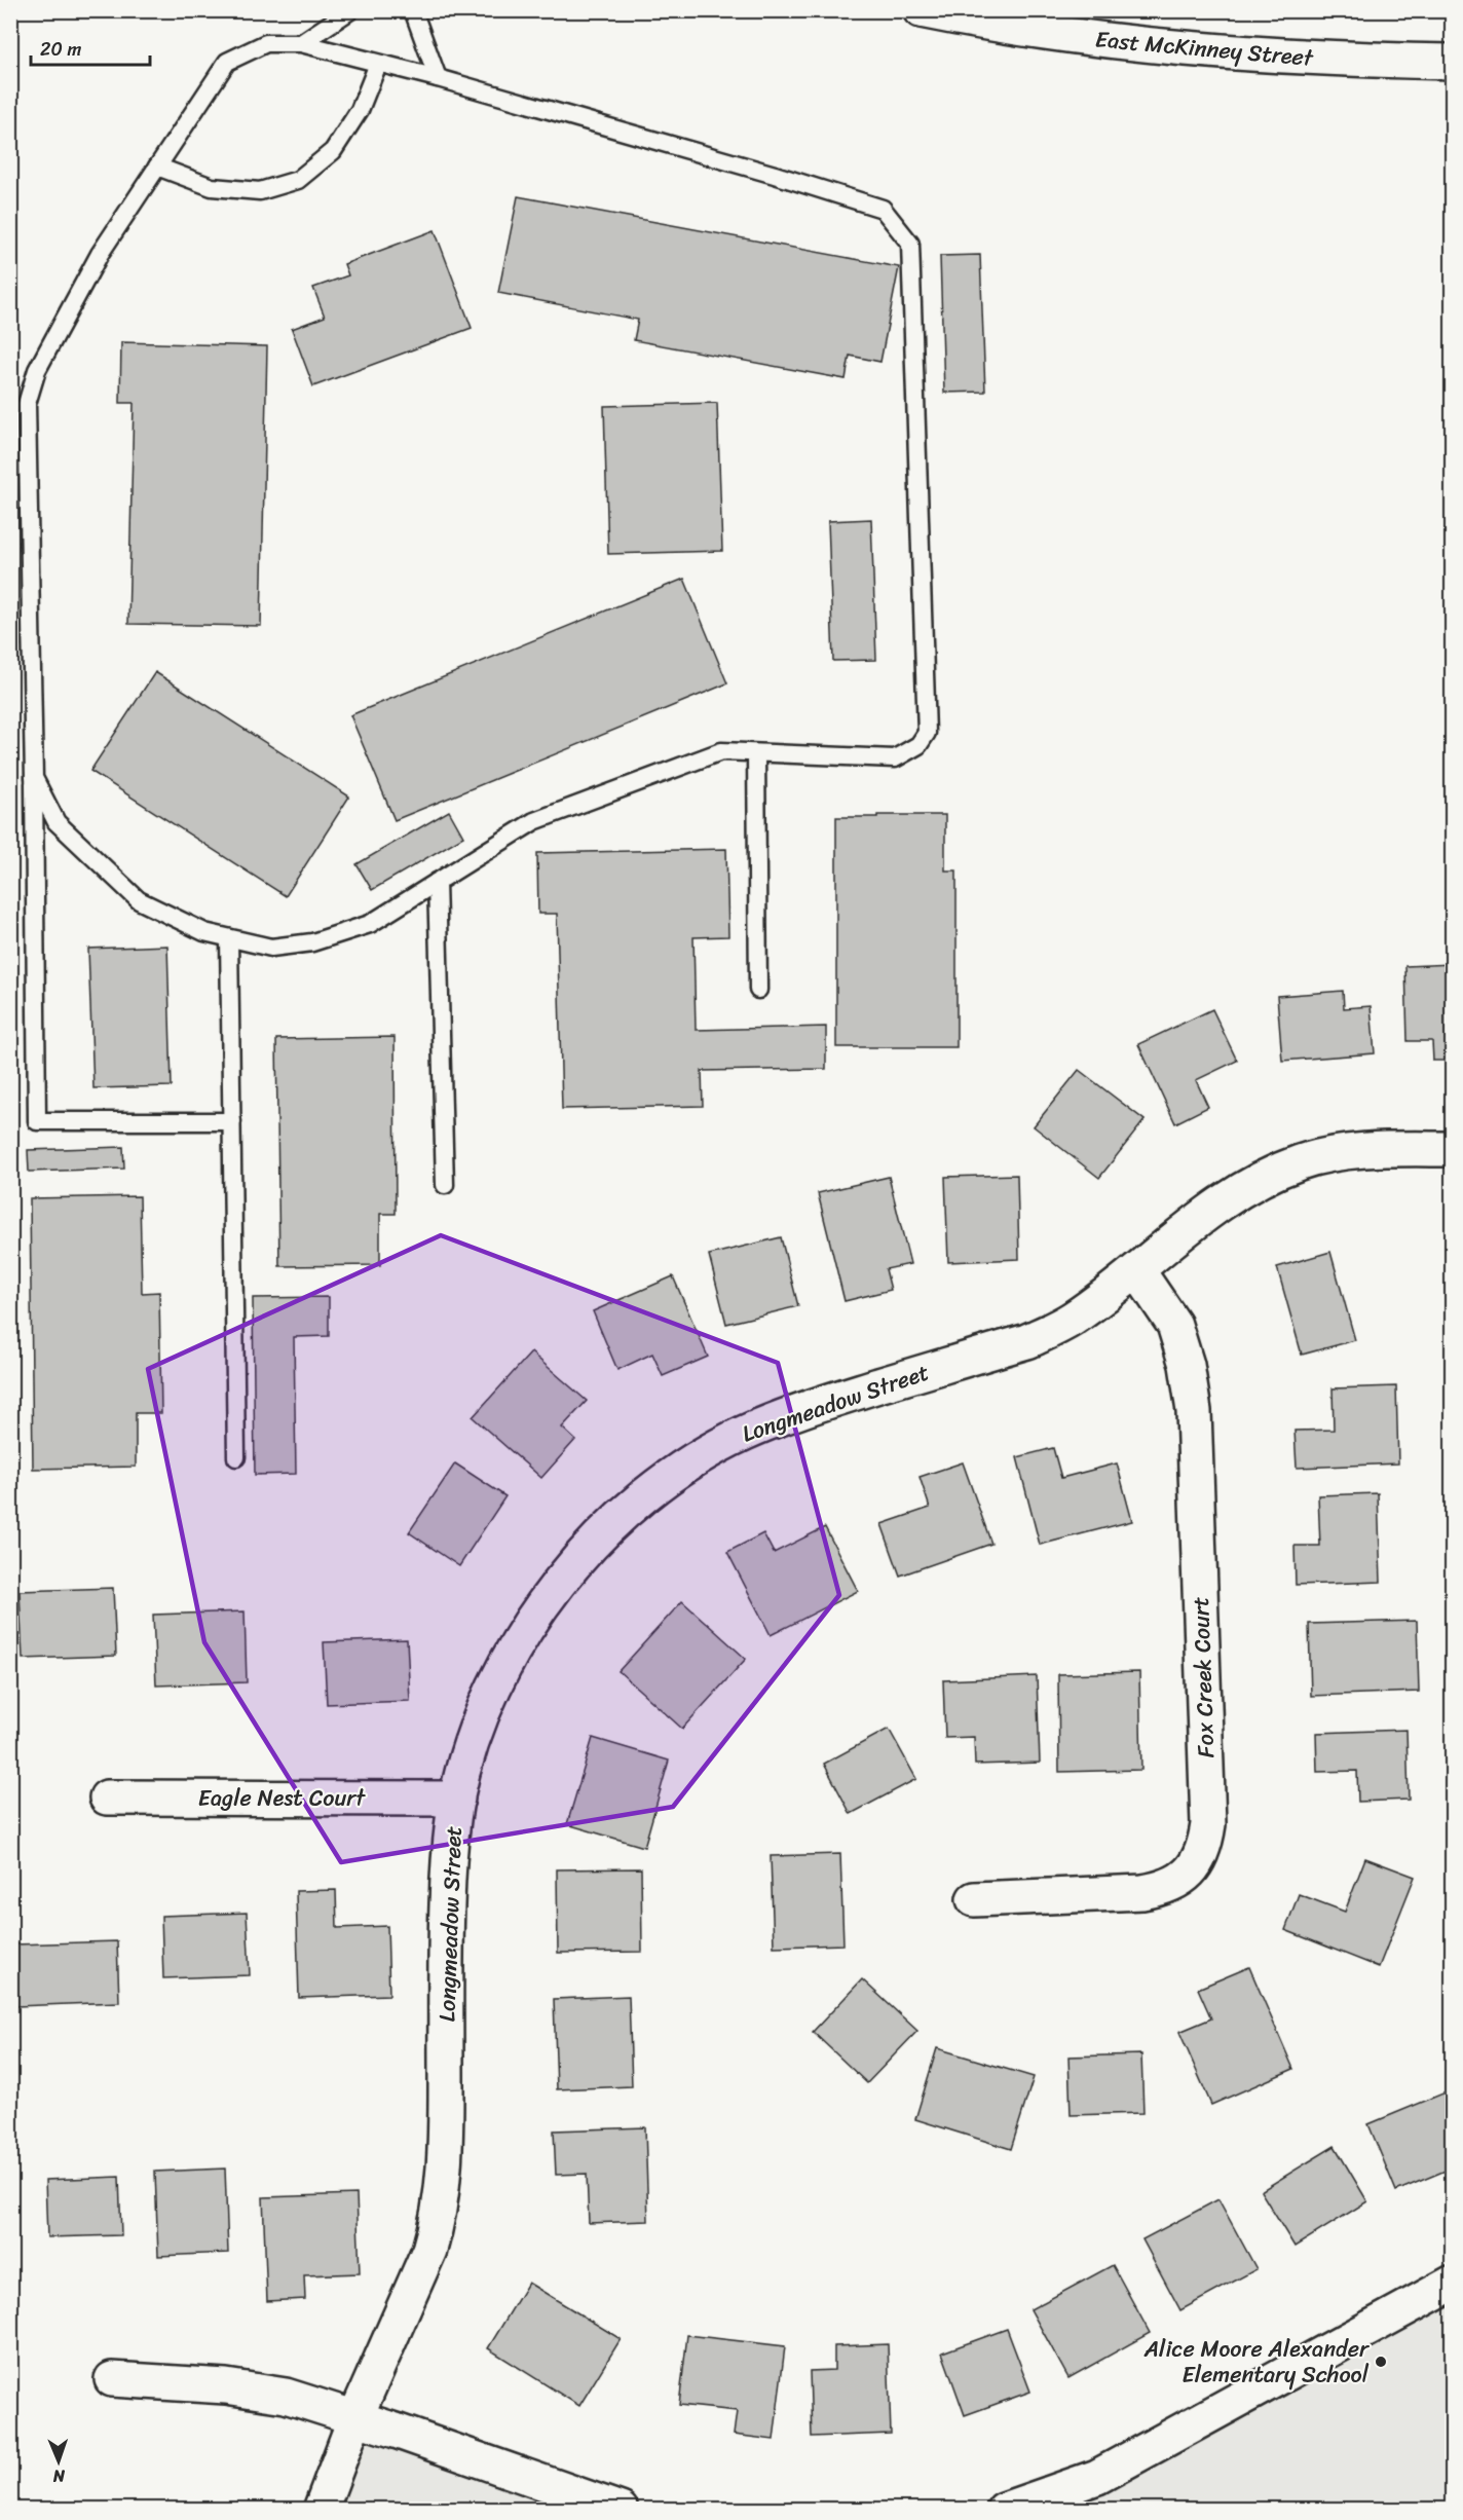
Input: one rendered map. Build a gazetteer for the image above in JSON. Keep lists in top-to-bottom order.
{
  "streets": {
    "street": [
      "East McKinney Street",
      "Longmeadow Street",
      "Fox Creek Court",
      "Eagle Nest Court"
    ]
  },
  "crossings": [
    ["Longmeadow Street", "Fox Creek Court"],
    ["Longmeadow Street", "Eagle Nest Court"]
  ],
  "places": ["Alice Moore Alexander Elementary School"],
  "scale_bar": "20 m",
  "north": "bottom"
}
